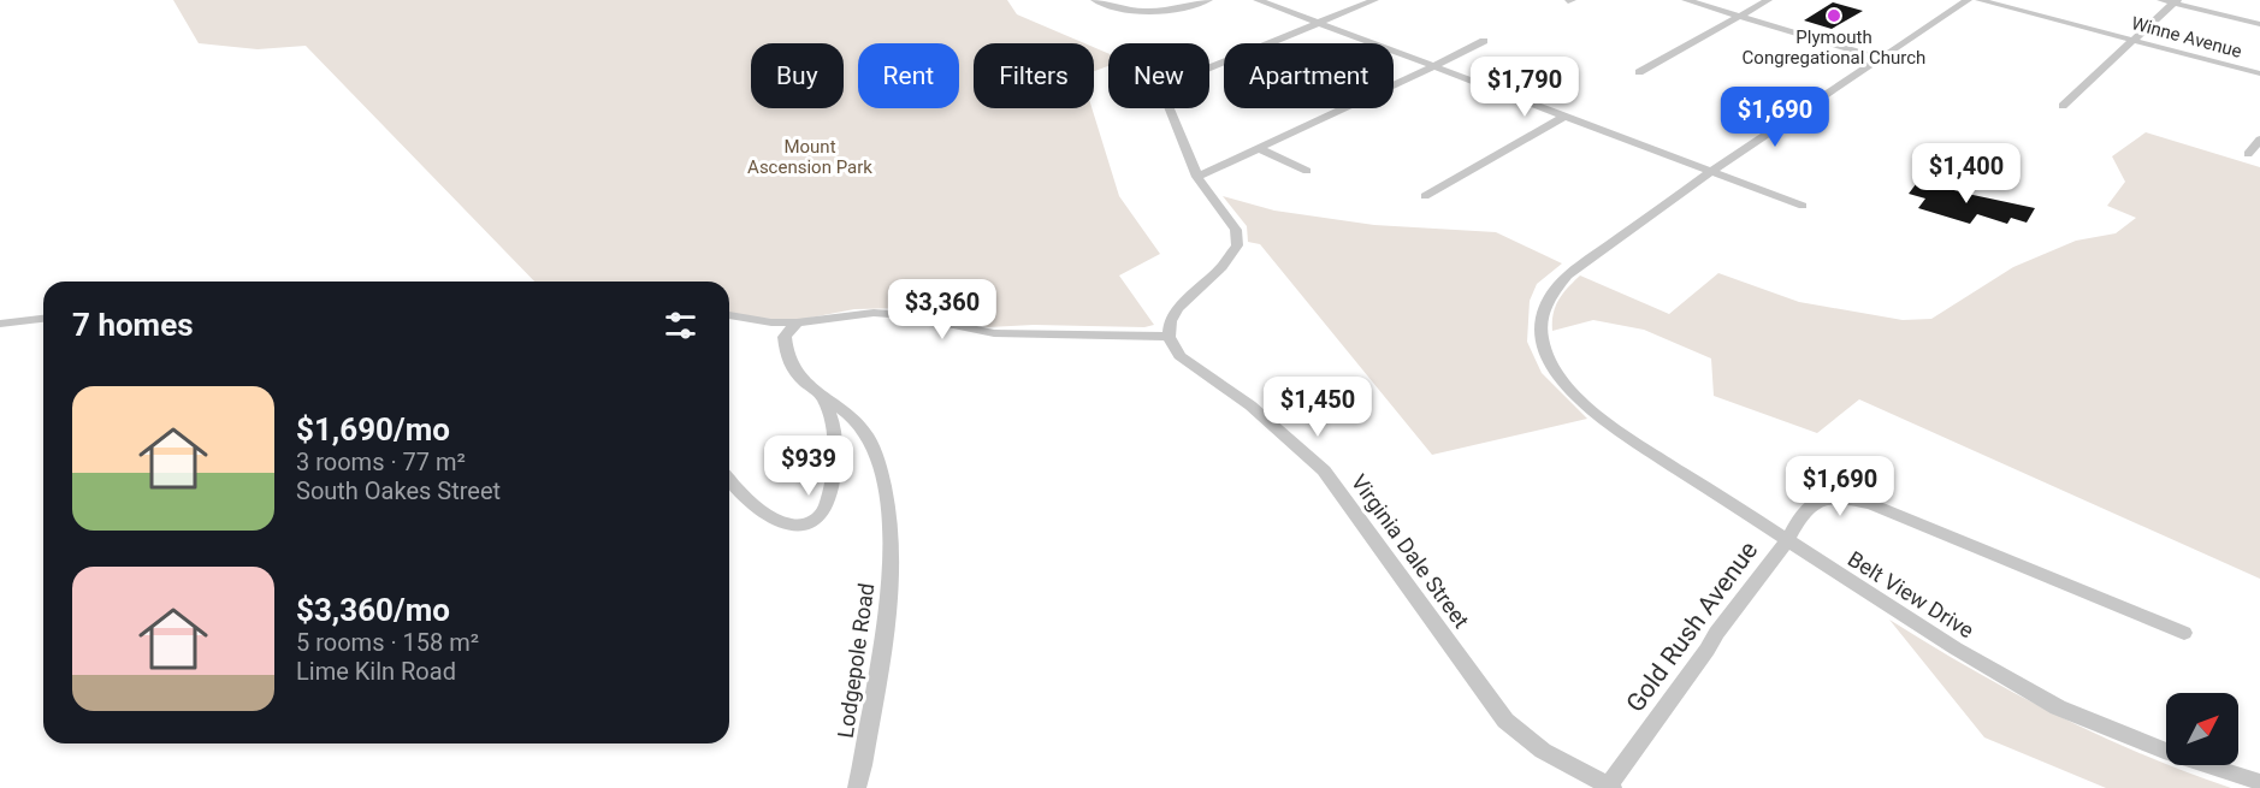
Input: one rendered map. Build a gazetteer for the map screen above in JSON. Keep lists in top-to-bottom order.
{
  "streets": {
    "street": [
      "Winne Avenue",
      "Virginia Dale Street",
      "Belt View Drive",
      "Gold Rush Avenue",
      "Lodgepole Road"
    ]
  },
  "crossings": [
    ["Virginia Dale Street", "Gold Rush Avenue"],
    ["Belt View Drive", "Gold Rush Avenue"]
  ],
  "parks": ["Mount Ascension Park"],
  "places": ["Plymouth Congregational Church"],
  "north": "top right",
  "page": {
    "chip": [
      "Buy",
      "Rent",
      "Filters",
      "New",
      "Apartment"
    ],
    "price": [
      "$1,790",
      "$1,690",
      "$1,400",
      "$3,360",
      "$1,450",
      "$939",
      "$1,690"
    ],
    "heading": "7 homes",
    "list": [
      {
        "name": "$1,690/mo",
        "note": "3 rooms · 77 m² · South Oakes Street"
      },
      {
        "name": "$3,360/mo",
        "note": "5 rooms · 158 m² · Lime Kiln Road"
      }
    ]
  }
}
